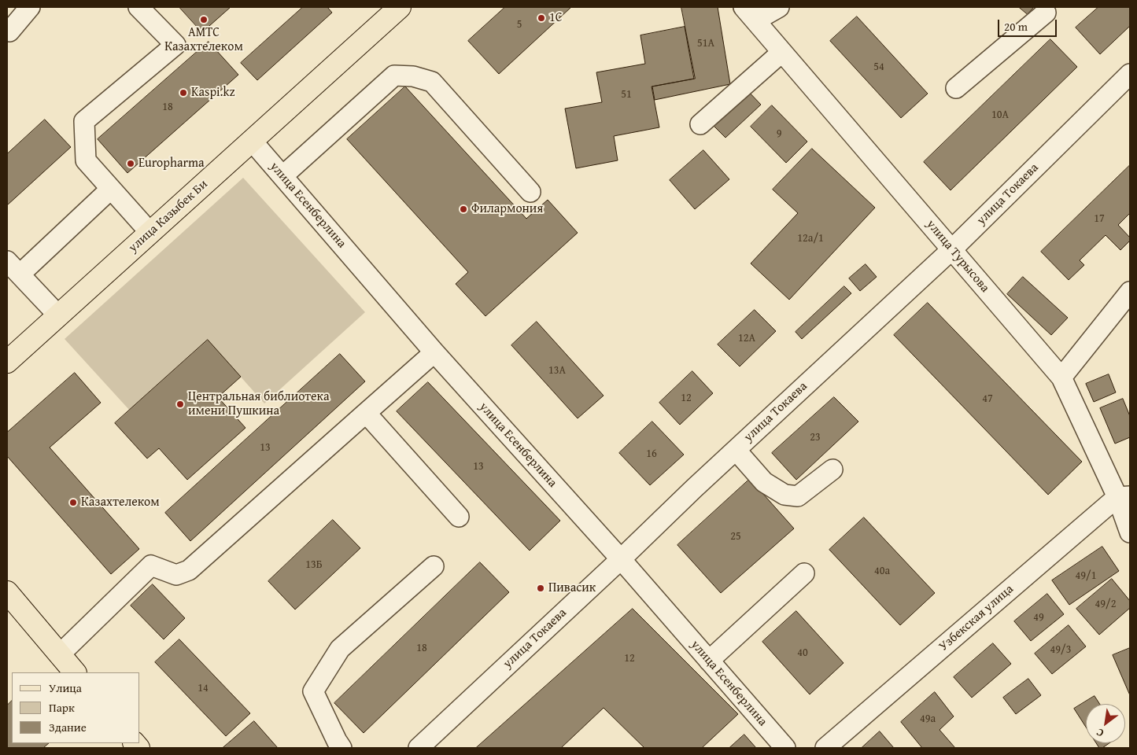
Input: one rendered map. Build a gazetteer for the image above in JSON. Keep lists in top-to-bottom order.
{
  "streets": {
    "main road": ["улица Казыбек Би"],
    "street": [
      "улица Токаева",
      "улица Есенберлина",
      "улица Турысова",
      "Узбекская улица"
    ]
  },
  "crossings": [
    ["улица Токаева", "улица Есенберлина"],
    ["улица Токаева", "улица Турысова"],
    ["улица Есенберлина", "улица Казыбек Би"],
    ["улица Турысова", "Узбекская улица"]
  ],
  "places": [
    "1C",
    "АМТС Казахтелеком",
    "Kaspi.kz",
    "Europharma",
    "Филармония",
    "Центральная библиотека имени Пушкина",
    "Казахтелеком",
    "Пивасик"
  ],
  "house_numbers": [
    "5",
    "51А",
    "54",
    "51",
    "18",
    "10А",
    "9",
    "17",
    "12а/1",
    "12А",
    "13А",
    "12",
    "47",
    "23",
    "13",
    "16",
    "13",
    "25",
    "13Б",
    "40а",
    "49/1",
    "49/2",
    "49",
    "18",
    "49/3",
    "40",
    "12",
    "14",
    "49а"
  ],
  "legend": ["Улица", "Парк", "Здание"],
  "scale_bar": "20 m",
  "north": "bottom left"
}
